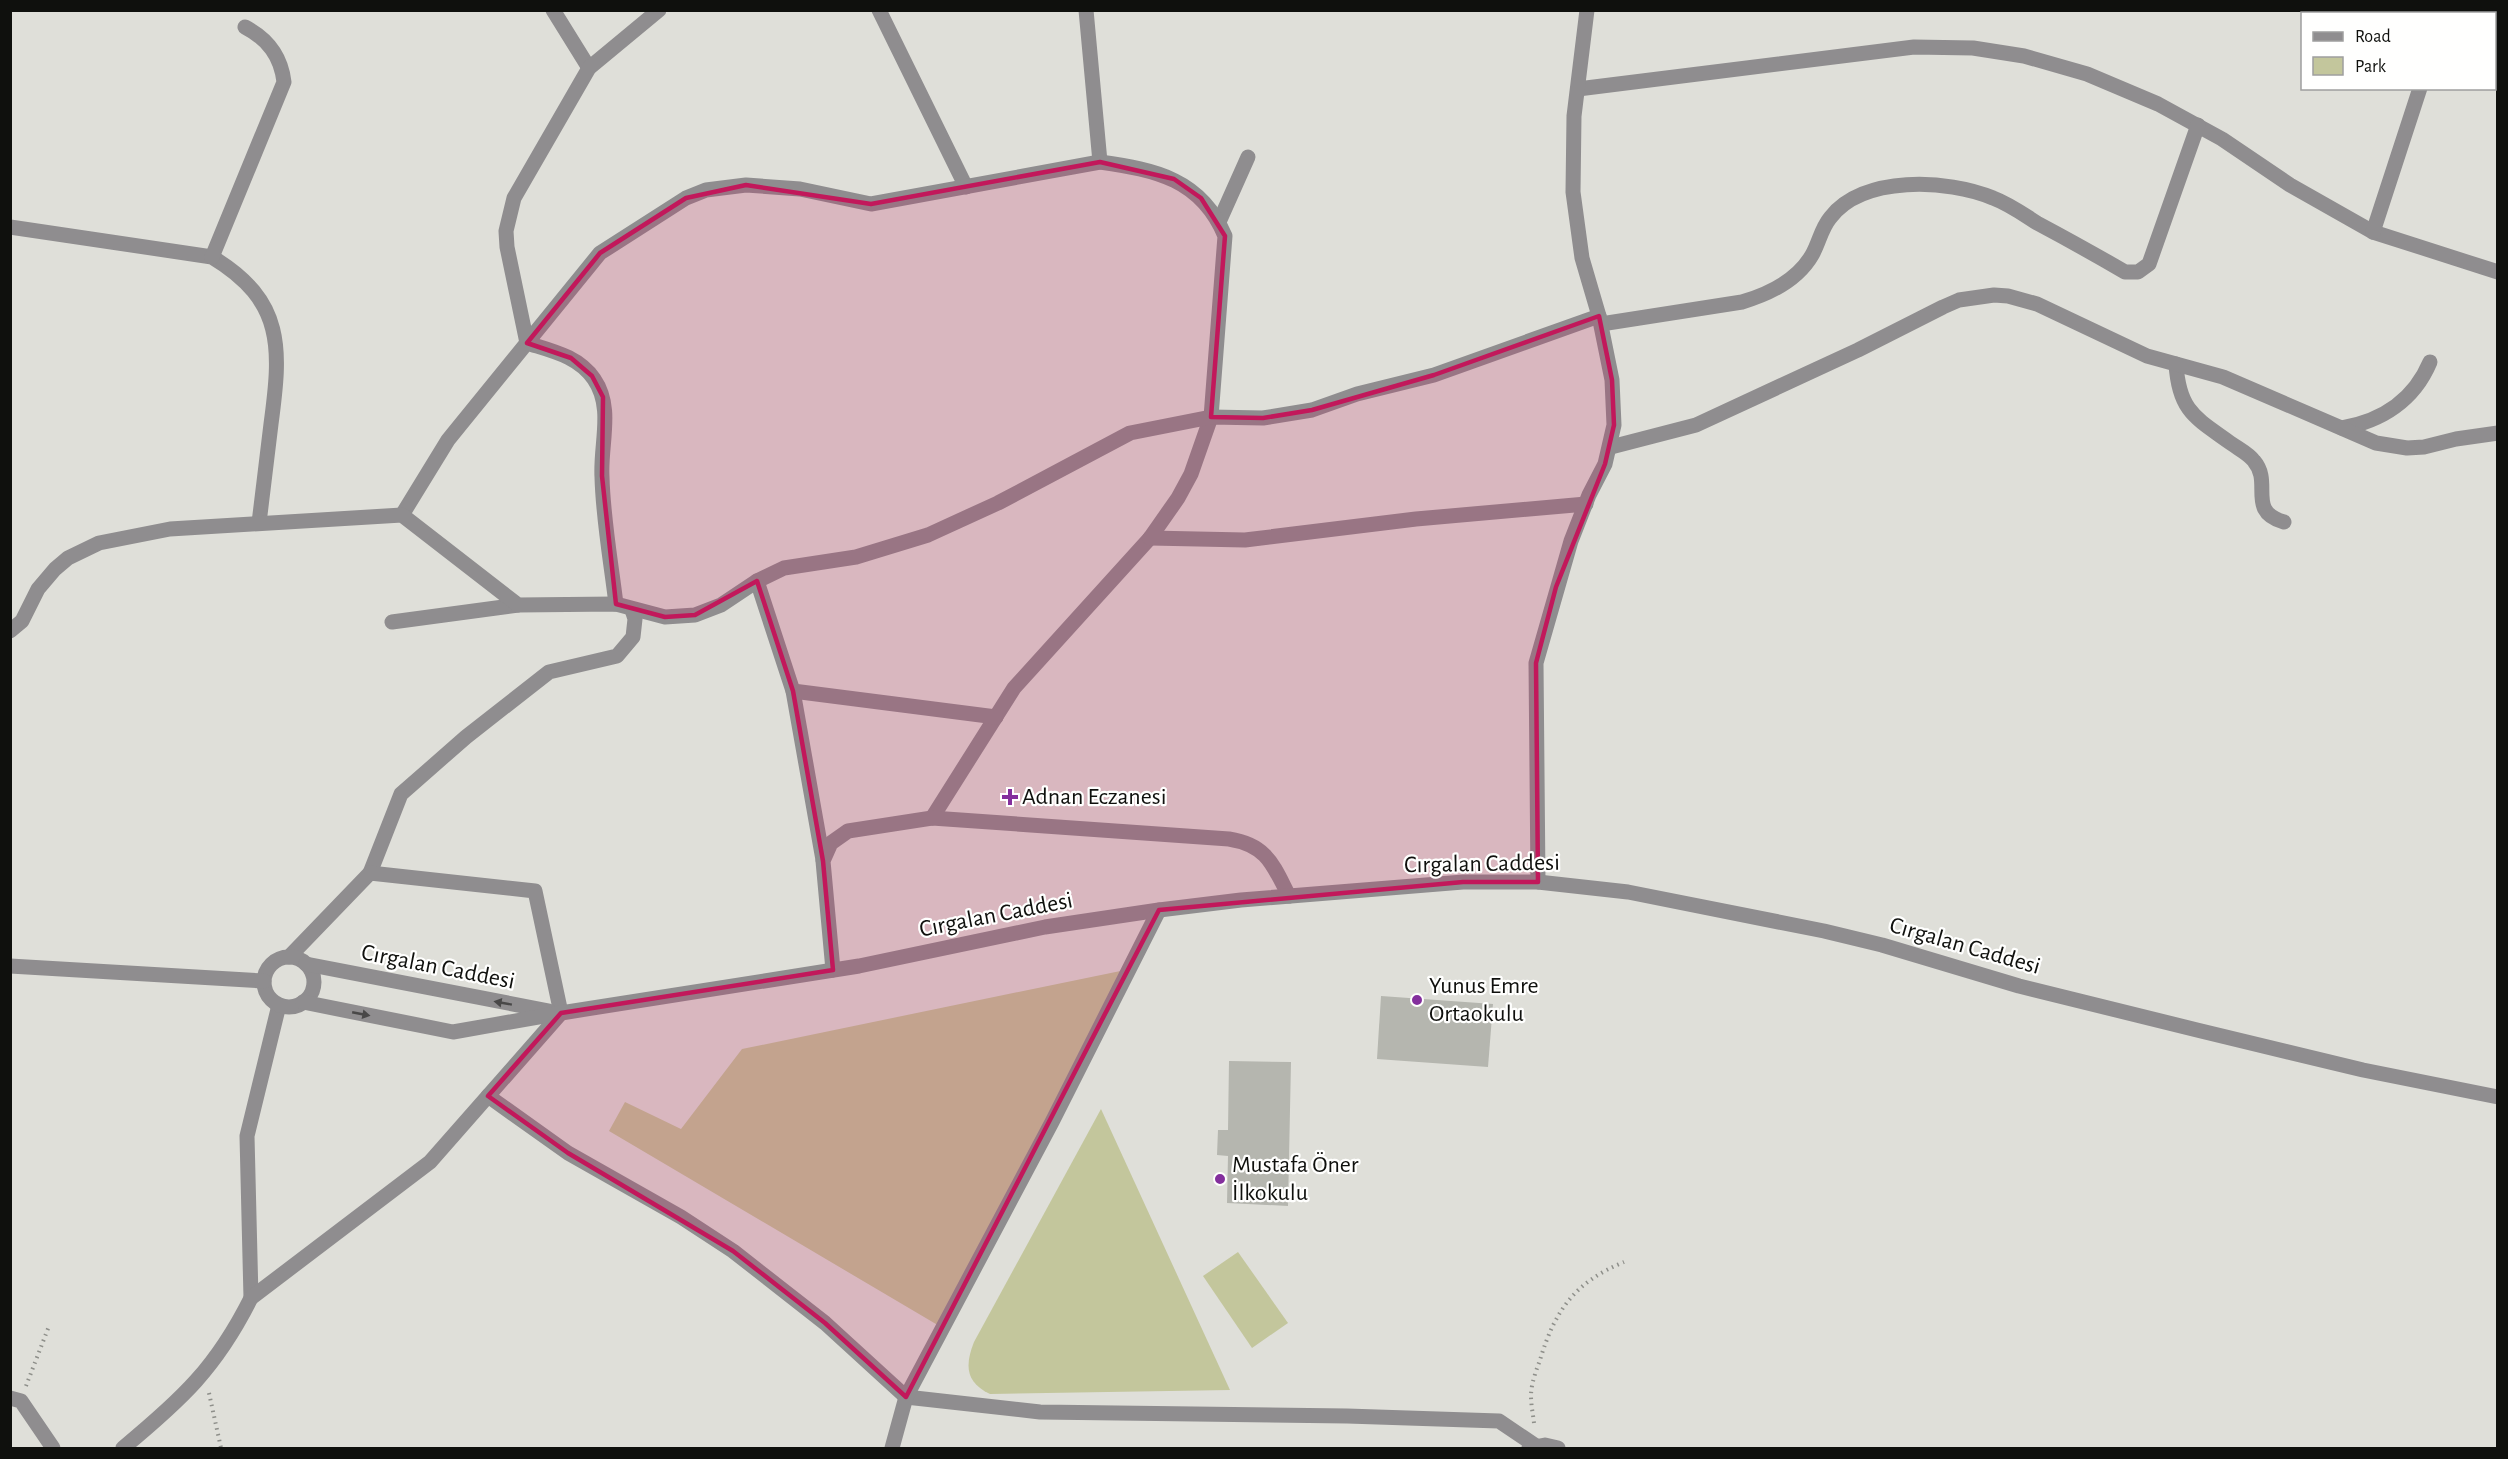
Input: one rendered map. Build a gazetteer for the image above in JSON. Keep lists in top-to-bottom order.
{
  "streets": {
    "street": ["Cırgalan Caddesi"]
  },
  "places": {
    "health": ["Adnan Eczanesi"],
    "other": ["Yunus Emre Ortaokulu", "Mustafa Öner İlkokulu"]
  },
  "legend": ["Road", "Park"]
}
